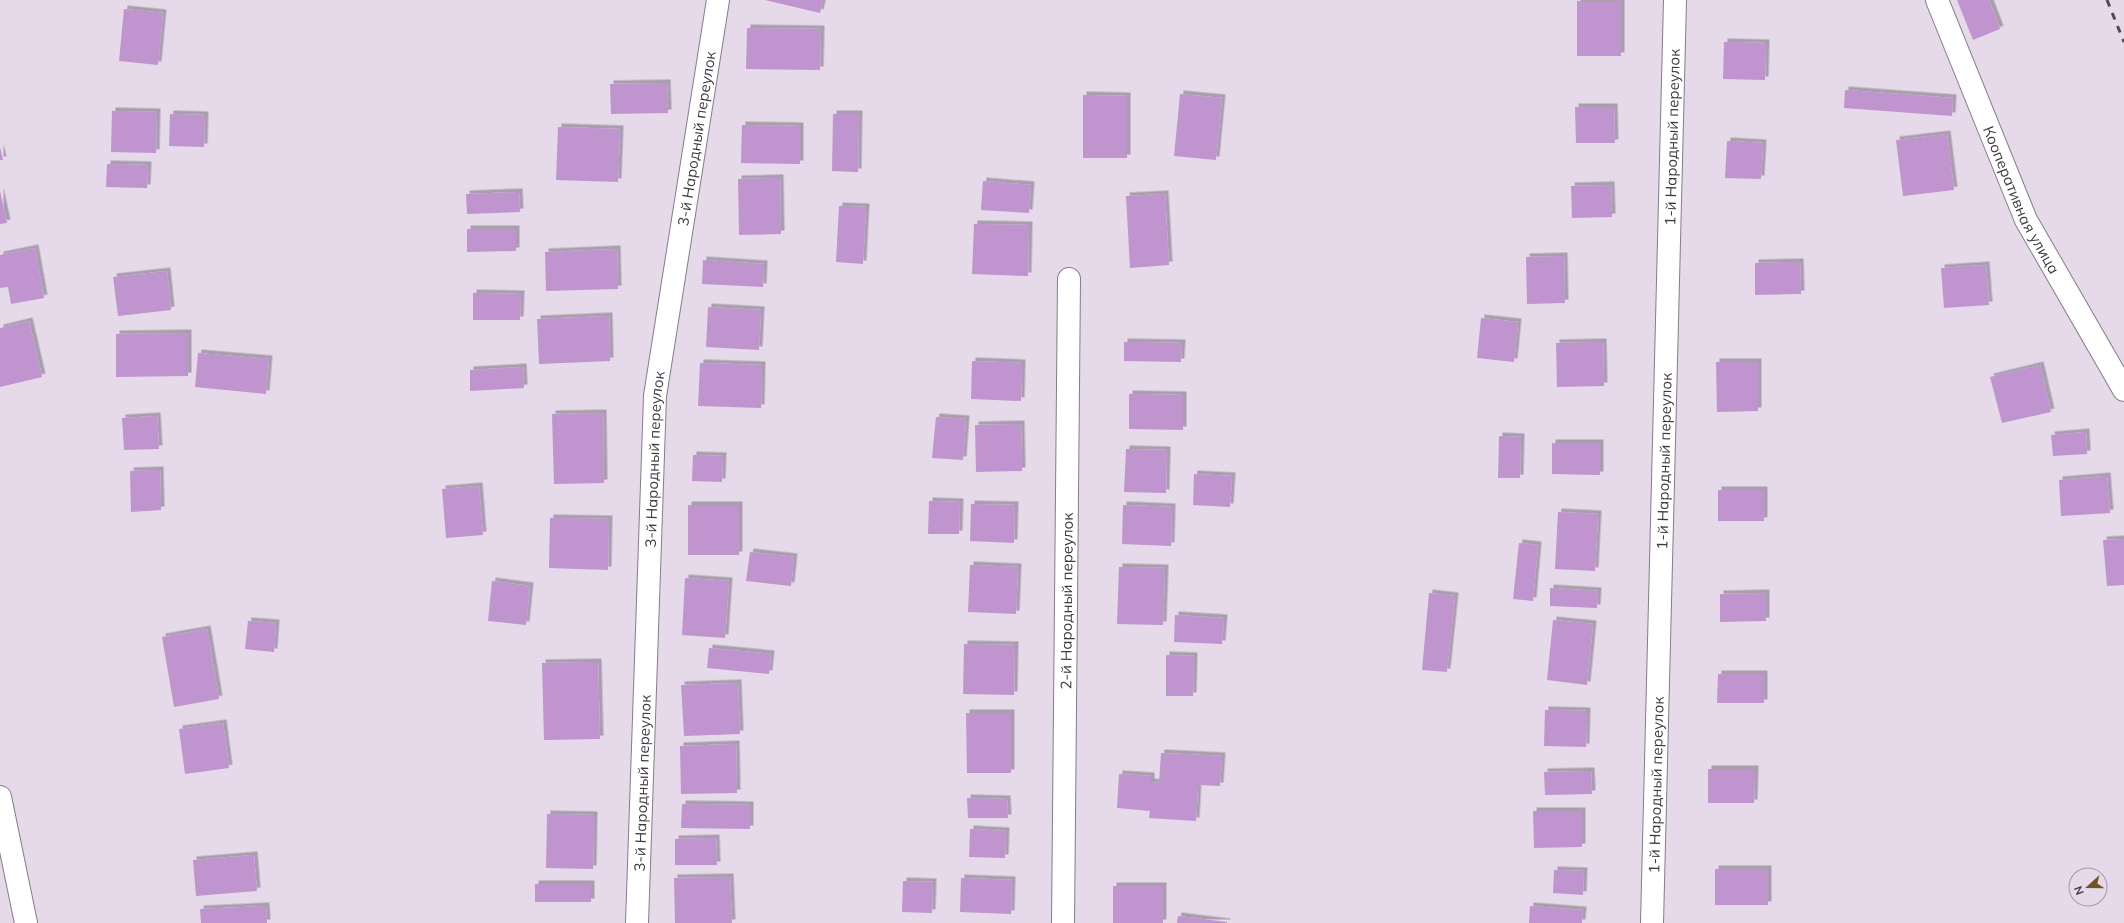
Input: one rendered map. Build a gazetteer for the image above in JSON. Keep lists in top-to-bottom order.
{
  "streets": {
    "street": [
      "3-й Народный переулок",
      "1-й Народный переулок",
      "Кооперативная улица",
      "2-й Народный переулок"
    ]
  },
  "north": "left"
}
